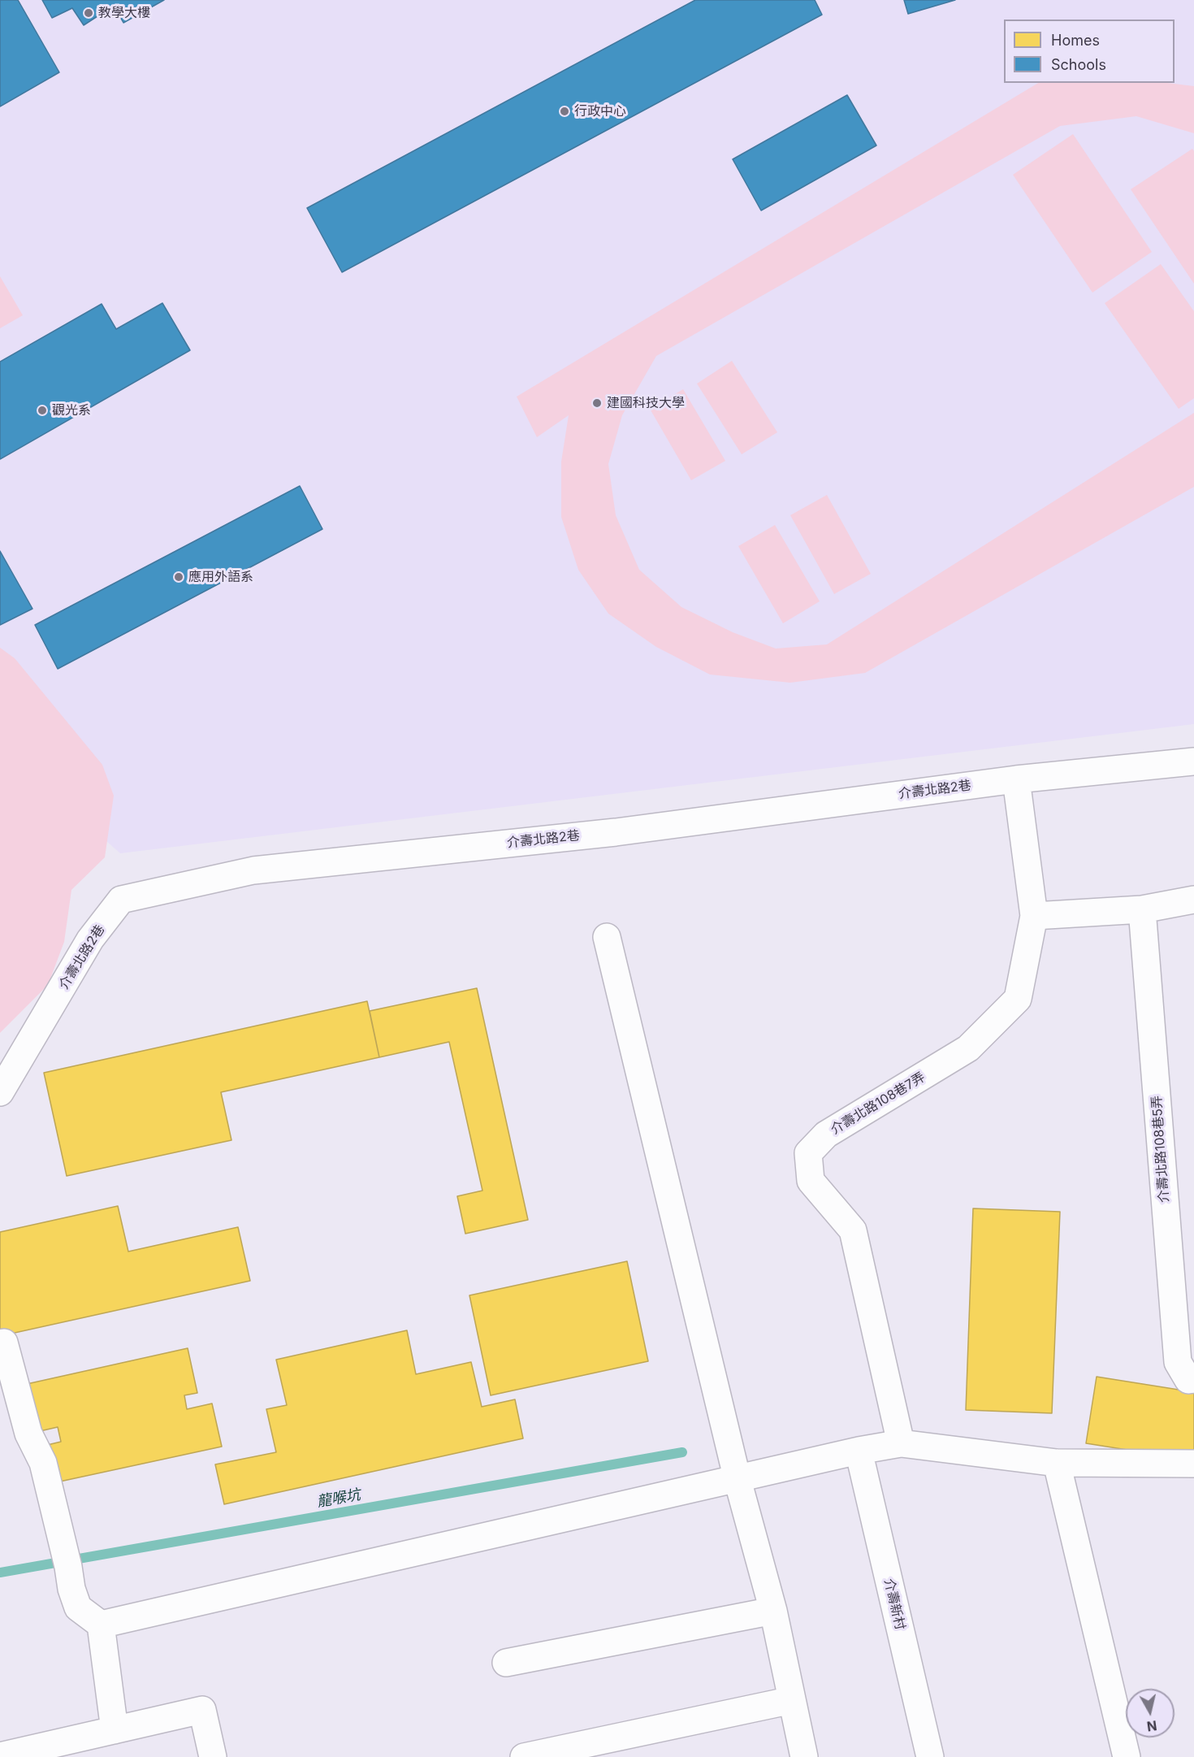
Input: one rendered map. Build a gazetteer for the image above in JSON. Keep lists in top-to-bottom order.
{
  "streets": {
    "street": [
      "介壽北路2巷",
      "介壽北路108巷7弄",
      "介壽北路108巷5弄",
      "介壽新村"
    ]
  },
  "crossings": [
    ["介壽北路2巷", "介壽北路108巷7弄"]
  ],
  "water": ["龍喉坑"],
  "places": [
    "教學大樓",
    "行政中心",
    "建國科技大學",
    "觀光系",
    "應用外語系"
  ],
  "legend": ["Homes", "Schools"],
  "north": "bottom"
}
